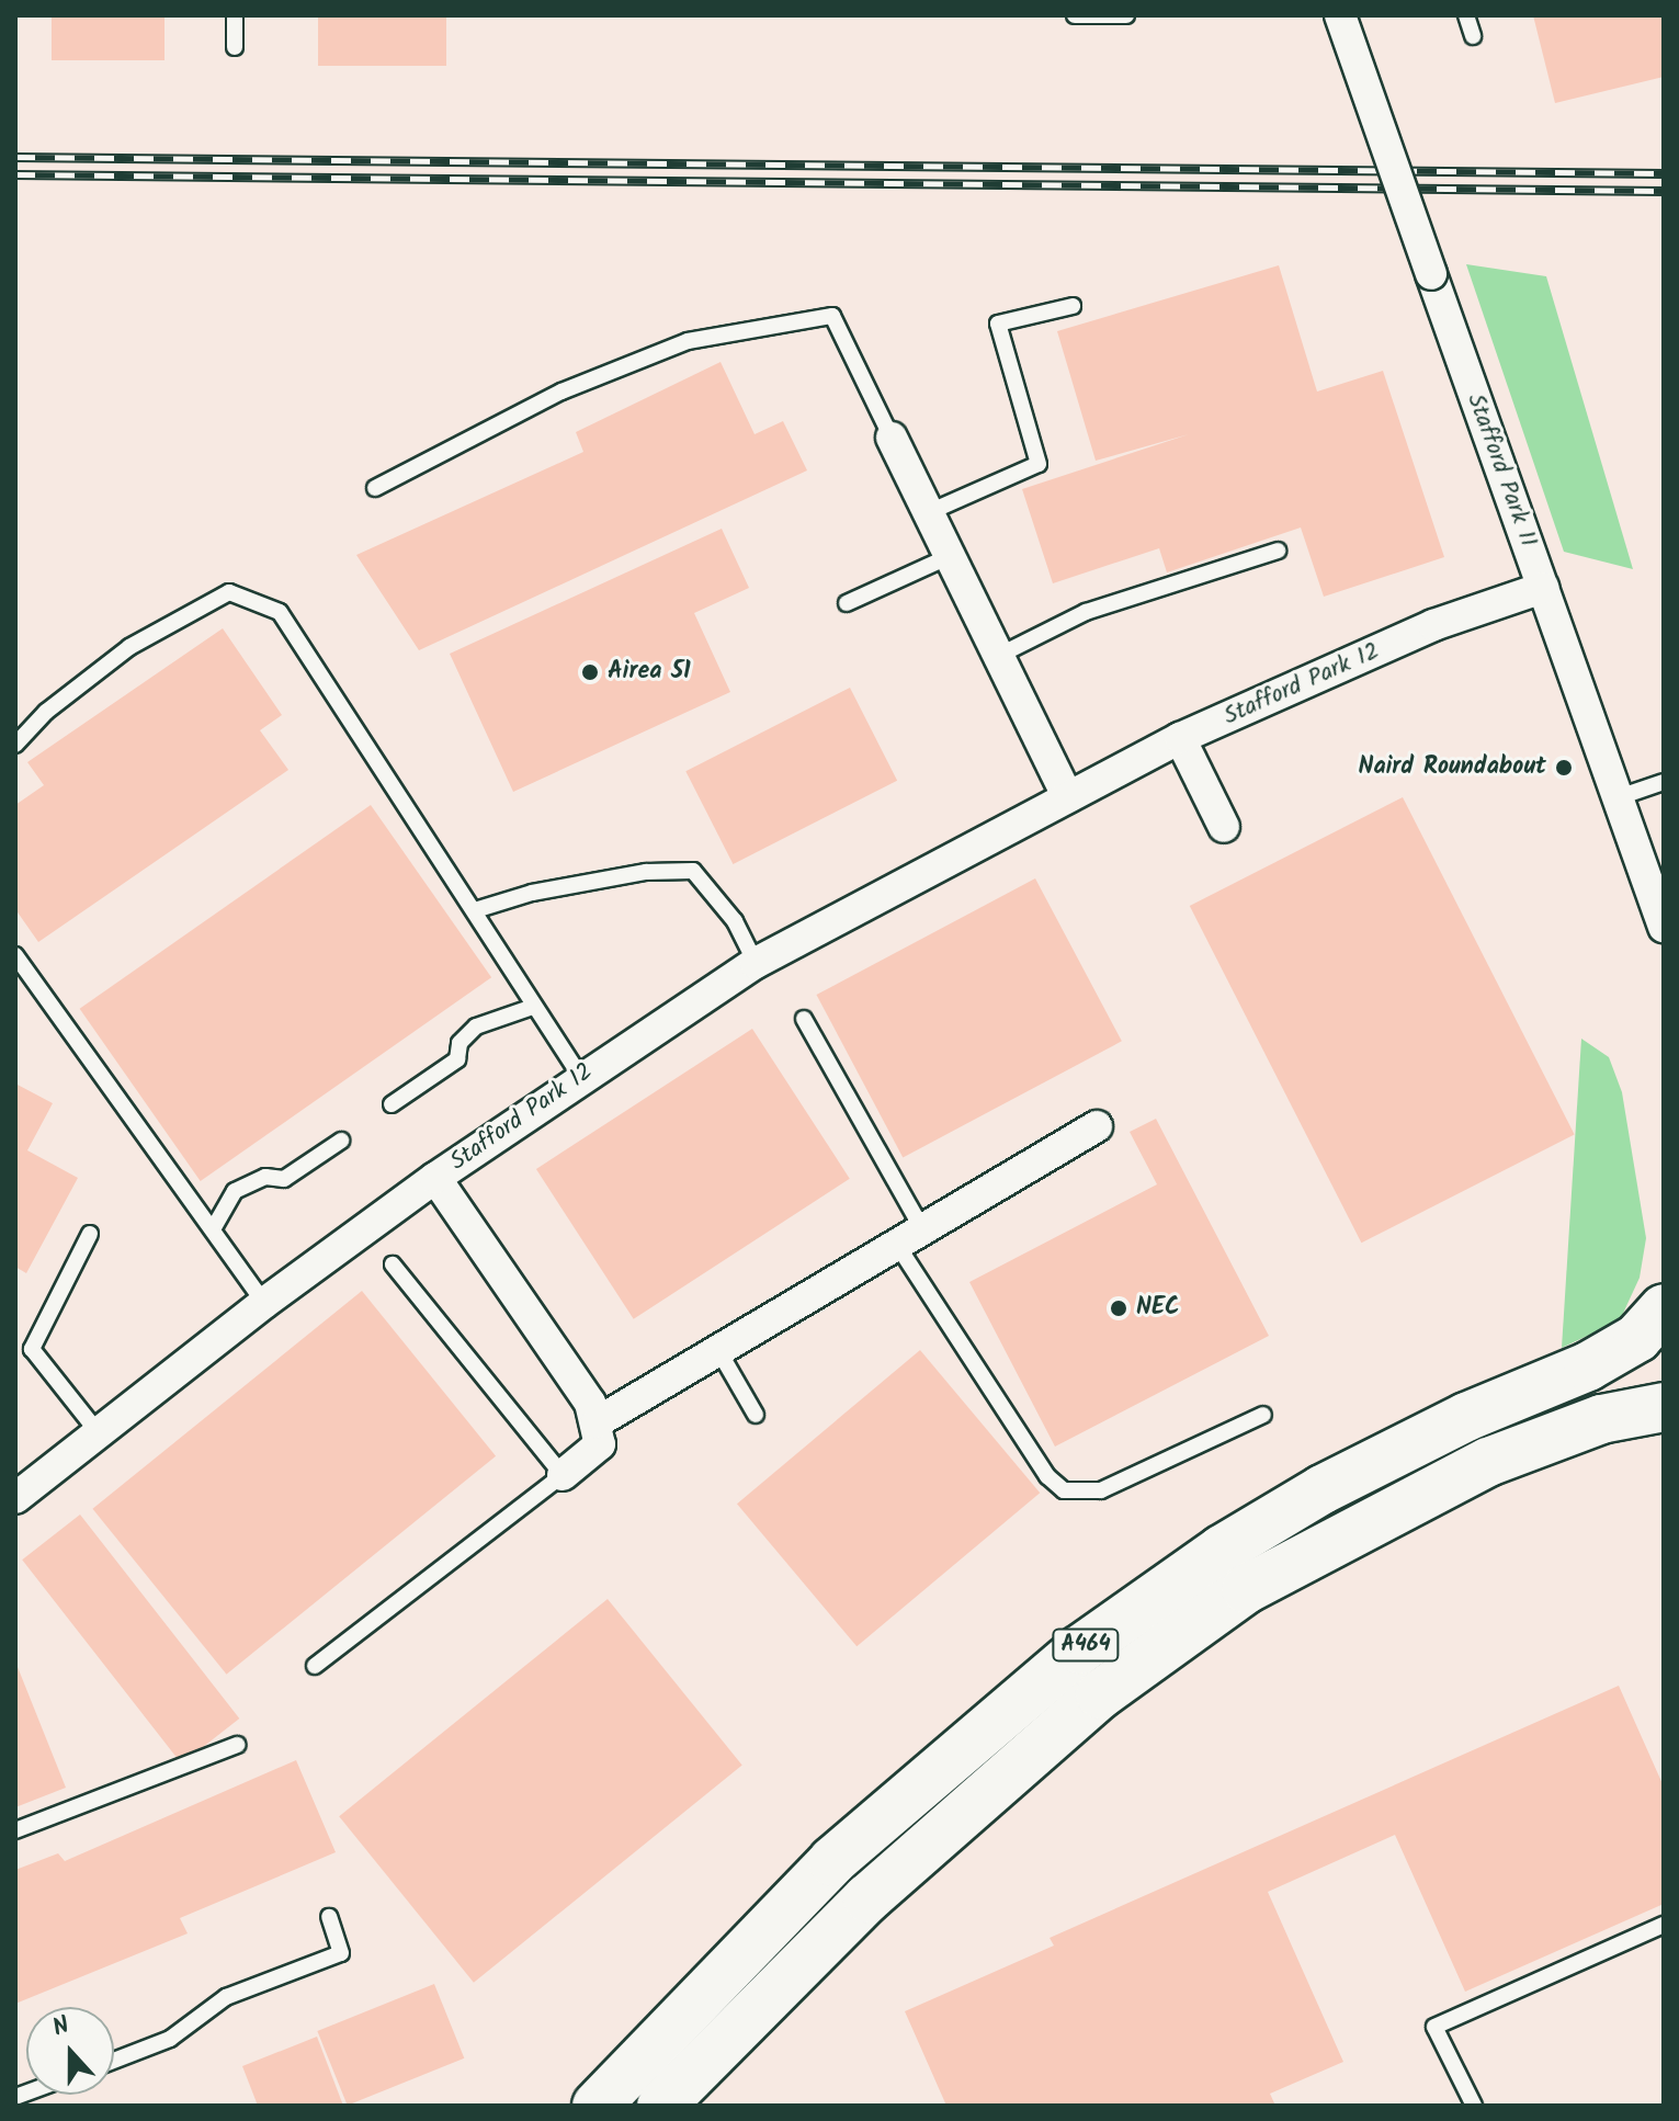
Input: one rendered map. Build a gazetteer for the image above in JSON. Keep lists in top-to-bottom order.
{
  "streets": {
    "highway": ["A464"],
    "street": ["Stafford Park 11", "Stafford Park 12"]
  },
  "crossings": [
    ["Stafford Park 11", "Stafford Park 12"]
  ],
  "places": ["Airea 51", "Naird Roundabout", "NEC"],
  "north": "top"
}
